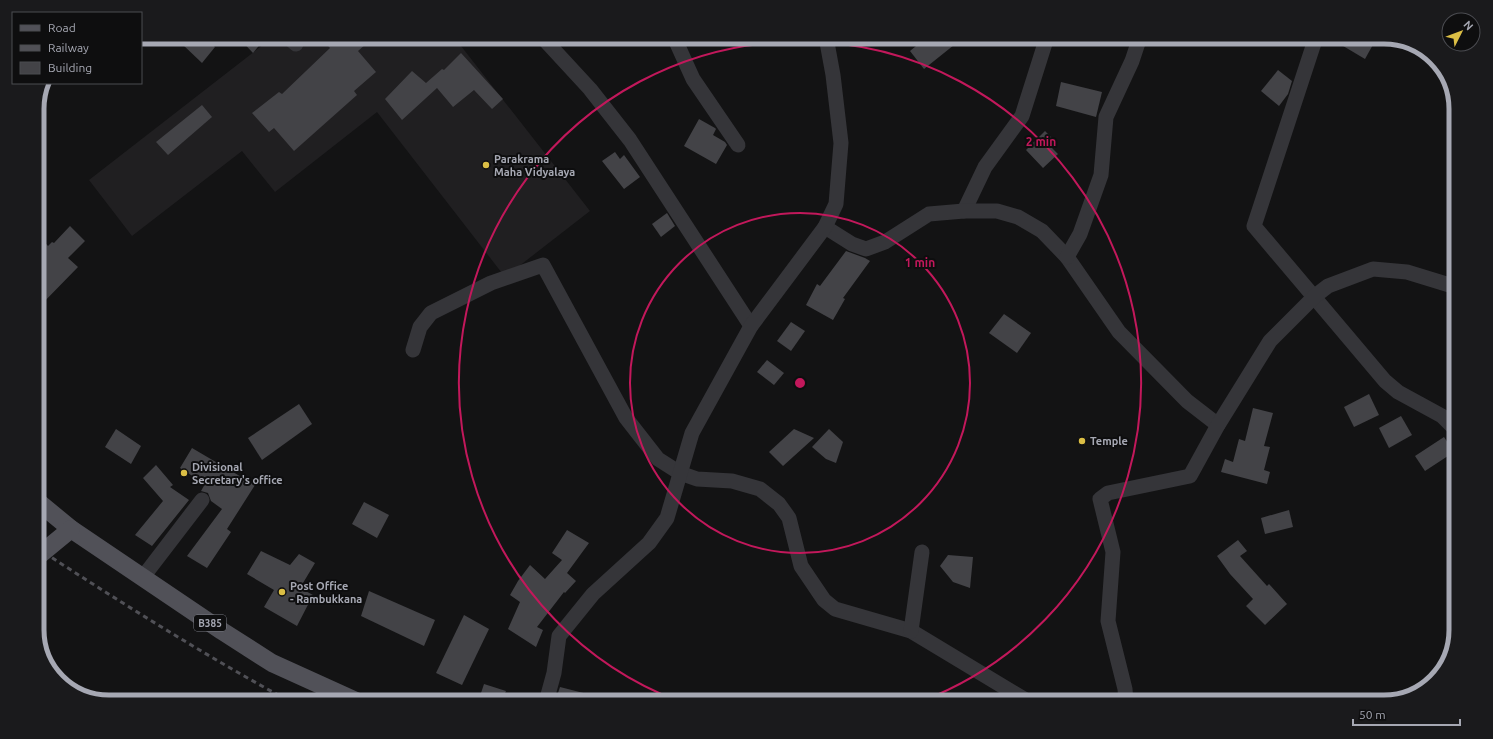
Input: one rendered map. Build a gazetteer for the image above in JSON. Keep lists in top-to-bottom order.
{
  "streets": {
    "main road": ["B385"]
  },
  "places": [
    "Parakrama Maha Vidyalaya",
    "Temple",
    "Divisional Secretary's office",
    "Post Office - Rambukkana"
  ],
  "legend": ["Road", "Railway", "Building"],
  "scale_bar": "50 m",
  "north": "top right",
  "rings": ["2 min", "1 min"]
}
